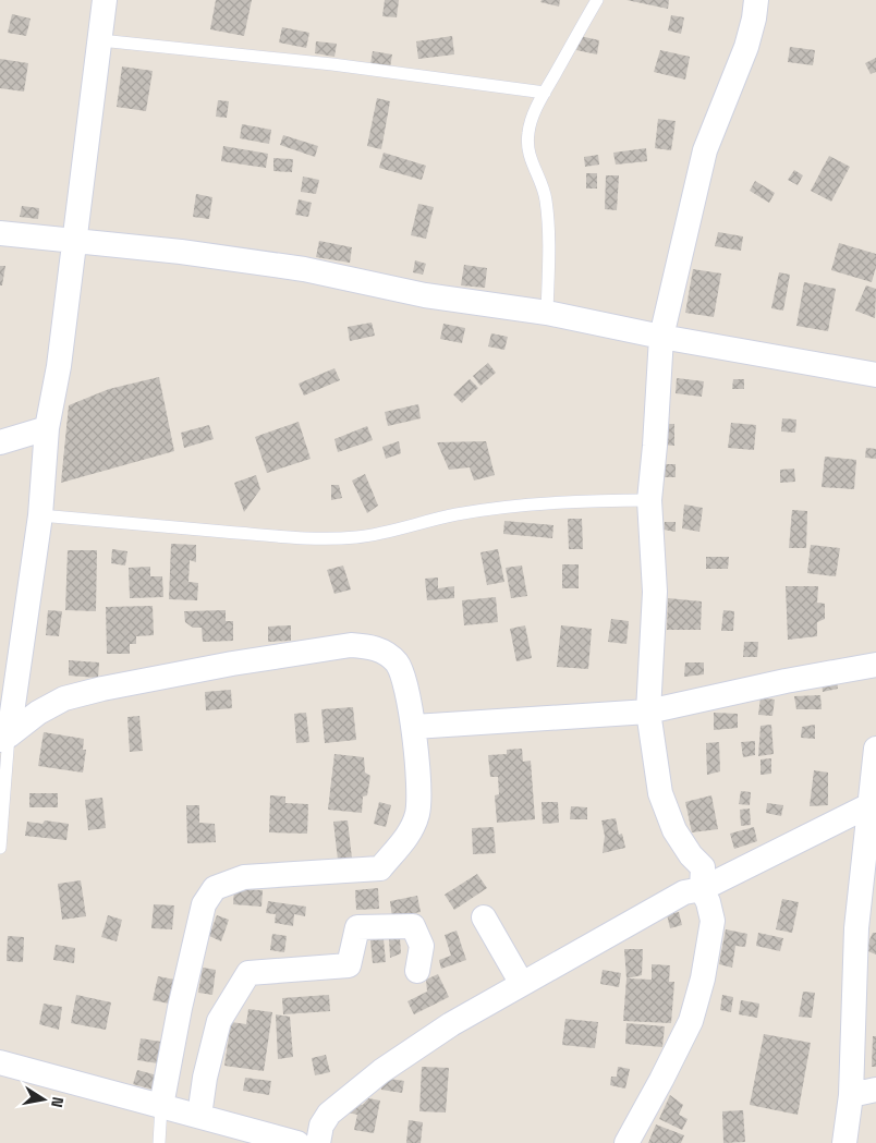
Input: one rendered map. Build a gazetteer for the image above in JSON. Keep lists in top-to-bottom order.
{
  "north": "right"
}
